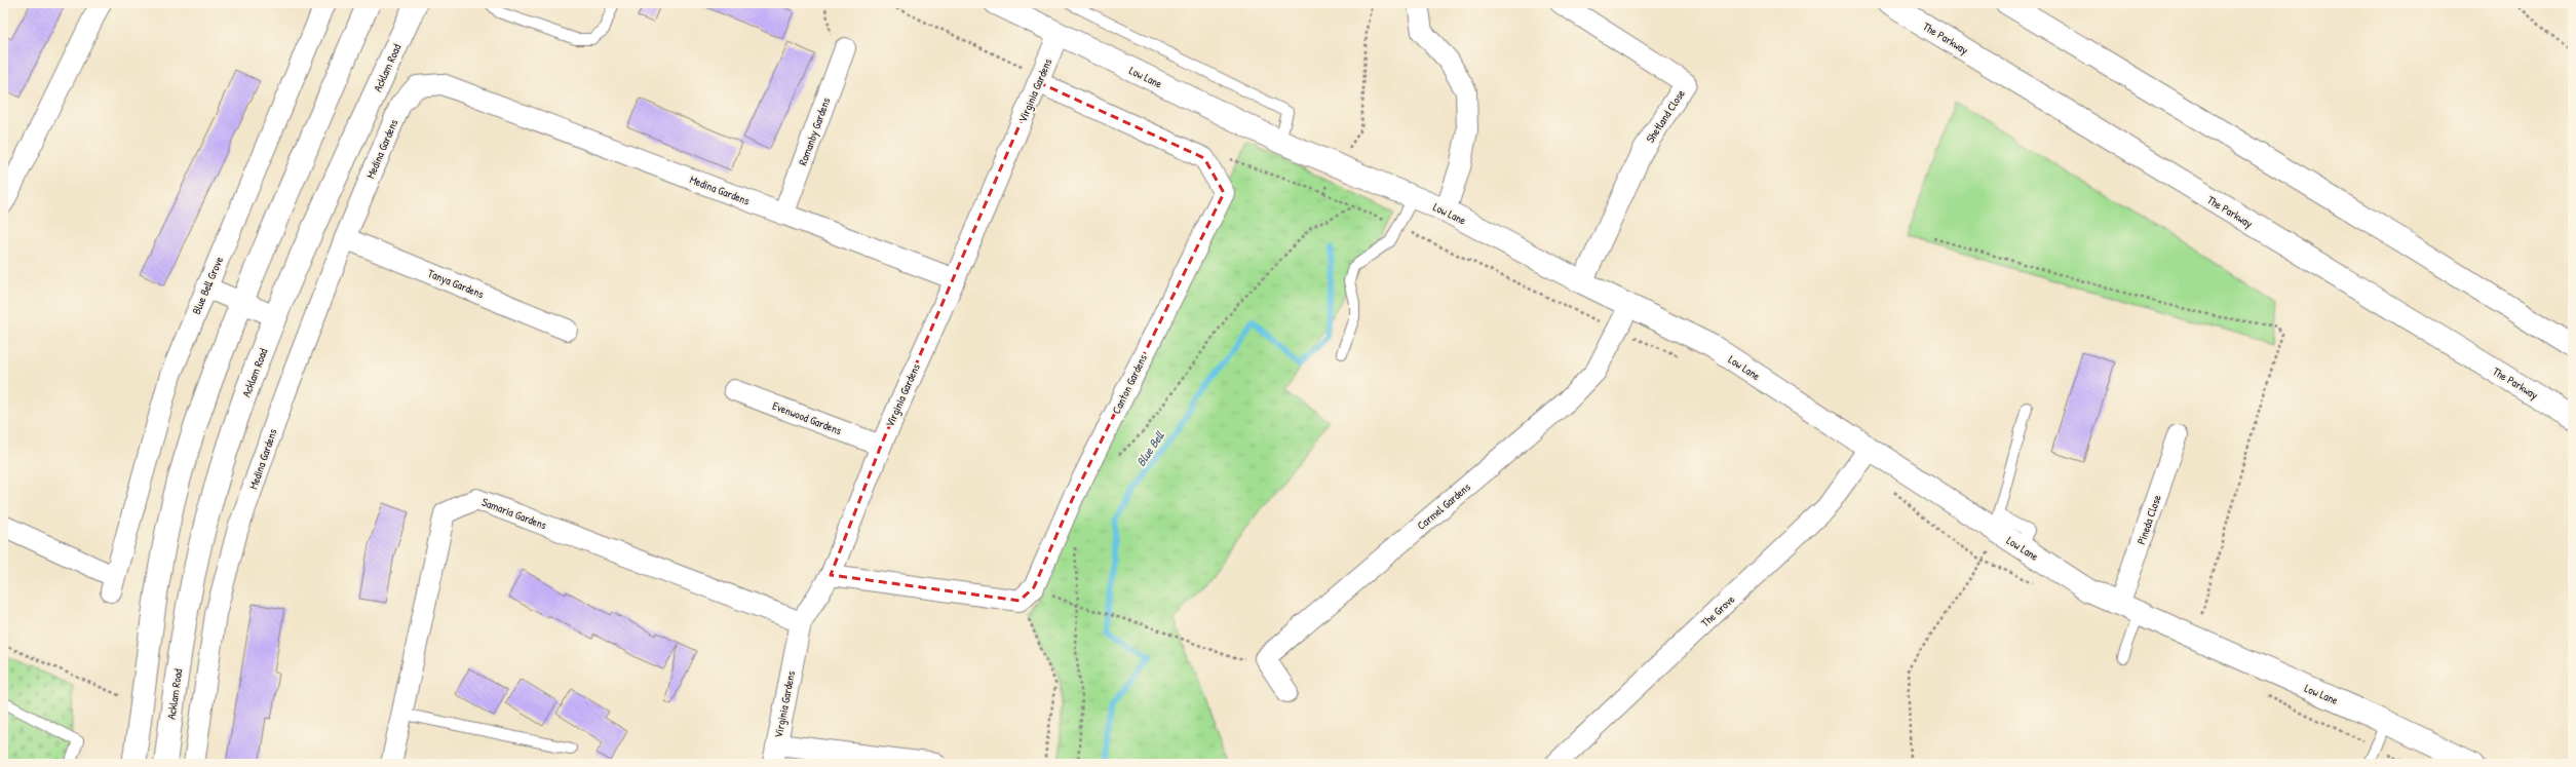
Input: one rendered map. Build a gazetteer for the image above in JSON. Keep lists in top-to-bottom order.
{
  "streets": {
    "main road": ["The Parkway", "Acklam Road", "Low Lane"],
    "street": [
      "Virginia Gardens",
      "Shetland Close",
      "Romanby Gardens",
      "Medina Gardens",
      "Tanya Gardens",
      "Blue Bell Grove",
      "Canton Gardens",
      "Evenwood Gardens",
      "Carmel Gardens",
      "Samaria Gardens",
      "Pineda Close",
      "The Grove"
    ]
  },
  "crossings": [
    ["Low Lane", "Virginia Gardens"],
    ["Low Lane", "Shetland Close"],
    ["Low Lane", "Carmel Gardens"],
    ["Low Lane", "Pineda Close"],
    ["Low Lane", "The Grove"],
    ["Virginia Gardens", "Medina Gardens"],
    ["Virginia Gardens", "Evenwood Gardens"],
    ["Virginia Gardens", "Samaria Gardens"],
    ["Romanby Gardens", "Medina Gardens"],
    ["Medina Gardens", "Tanya Gardens"]
  ],
  "water": ["Blue Bell"]
}
